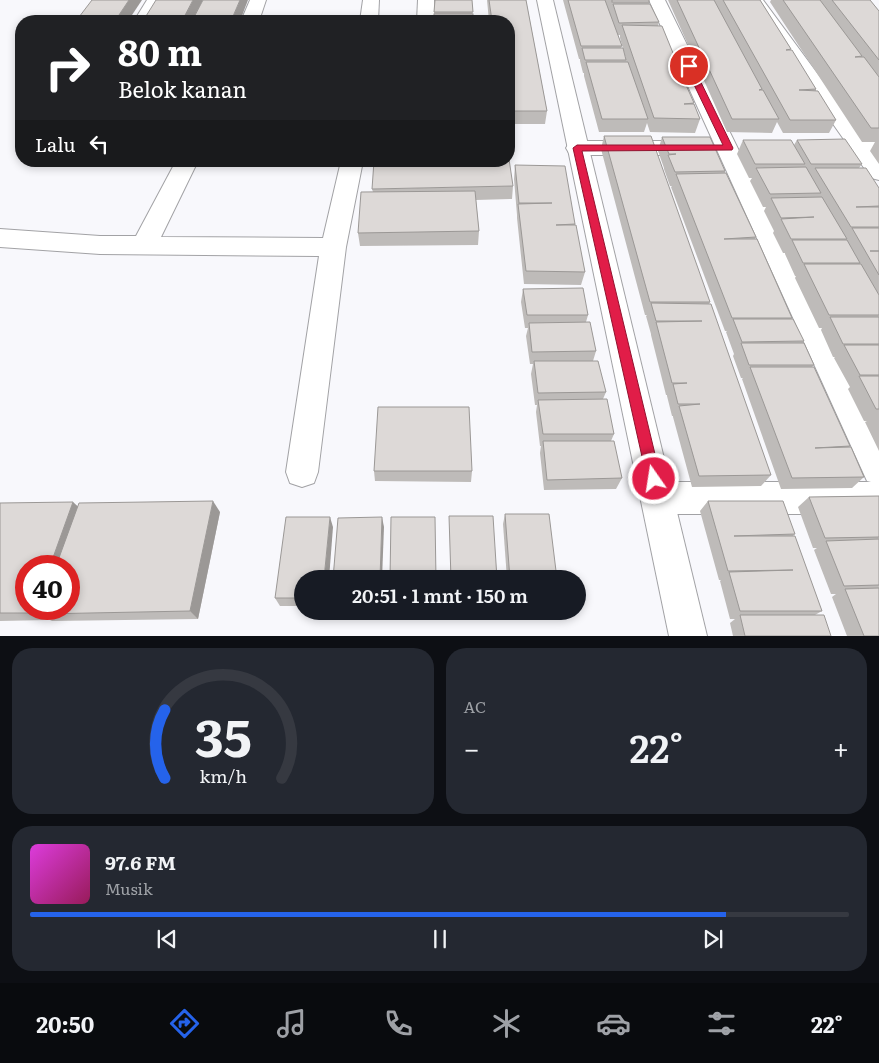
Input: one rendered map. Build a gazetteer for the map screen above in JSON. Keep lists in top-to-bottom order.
{
  "page": {
    "turn": ["80 m", "Belok kanan"],
    "then": "Lalu",
    "limit": "40",
    "trip": "20:51 · 1 mnt · 150 m",
    "tile": "AC",
    "heat": ["−", "22°", "+"],
    "song": ["97.6 FM", "Musik"],
    "tabs": ["20:50", "22°"],
    "gauge": ["35", "km/h"]
  }
}
